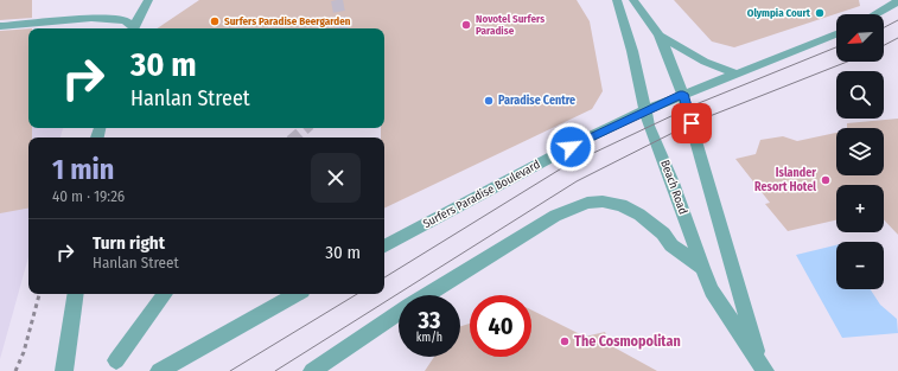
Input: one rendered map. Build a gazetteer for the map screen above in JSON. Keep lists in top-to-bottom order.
{
  "streets": {
    "street": ["Beach Road", "Surfers Paradise Boulevard"]
  },
  "crossings": [
    ["Beach Road", "Surfers Paradise Boulevard"]
  ],
  "places": [
    "Olympia Court",
    "Surfers Paradise Beergarden",
    "Novotel Surfers Paradise",
    "Paradise Centre",
    "Islander Resort Hotel",
    "The Cosmopolitan"
  ],
  "north": "bottom left",
  "page": {
    "map_buttons": ["+", "−"],
    "turn": ["30 m", "Hanlan Street"],
    "heading": ["1 min", "40 m · 19:26"],
    "list": [
      {
        "name": "Turn right",
        "note": "Hanlan Street",
        "value": "30 m"
      }
    ],
    "speed": "33 km/h",
    "limit": "40"
  }
}
